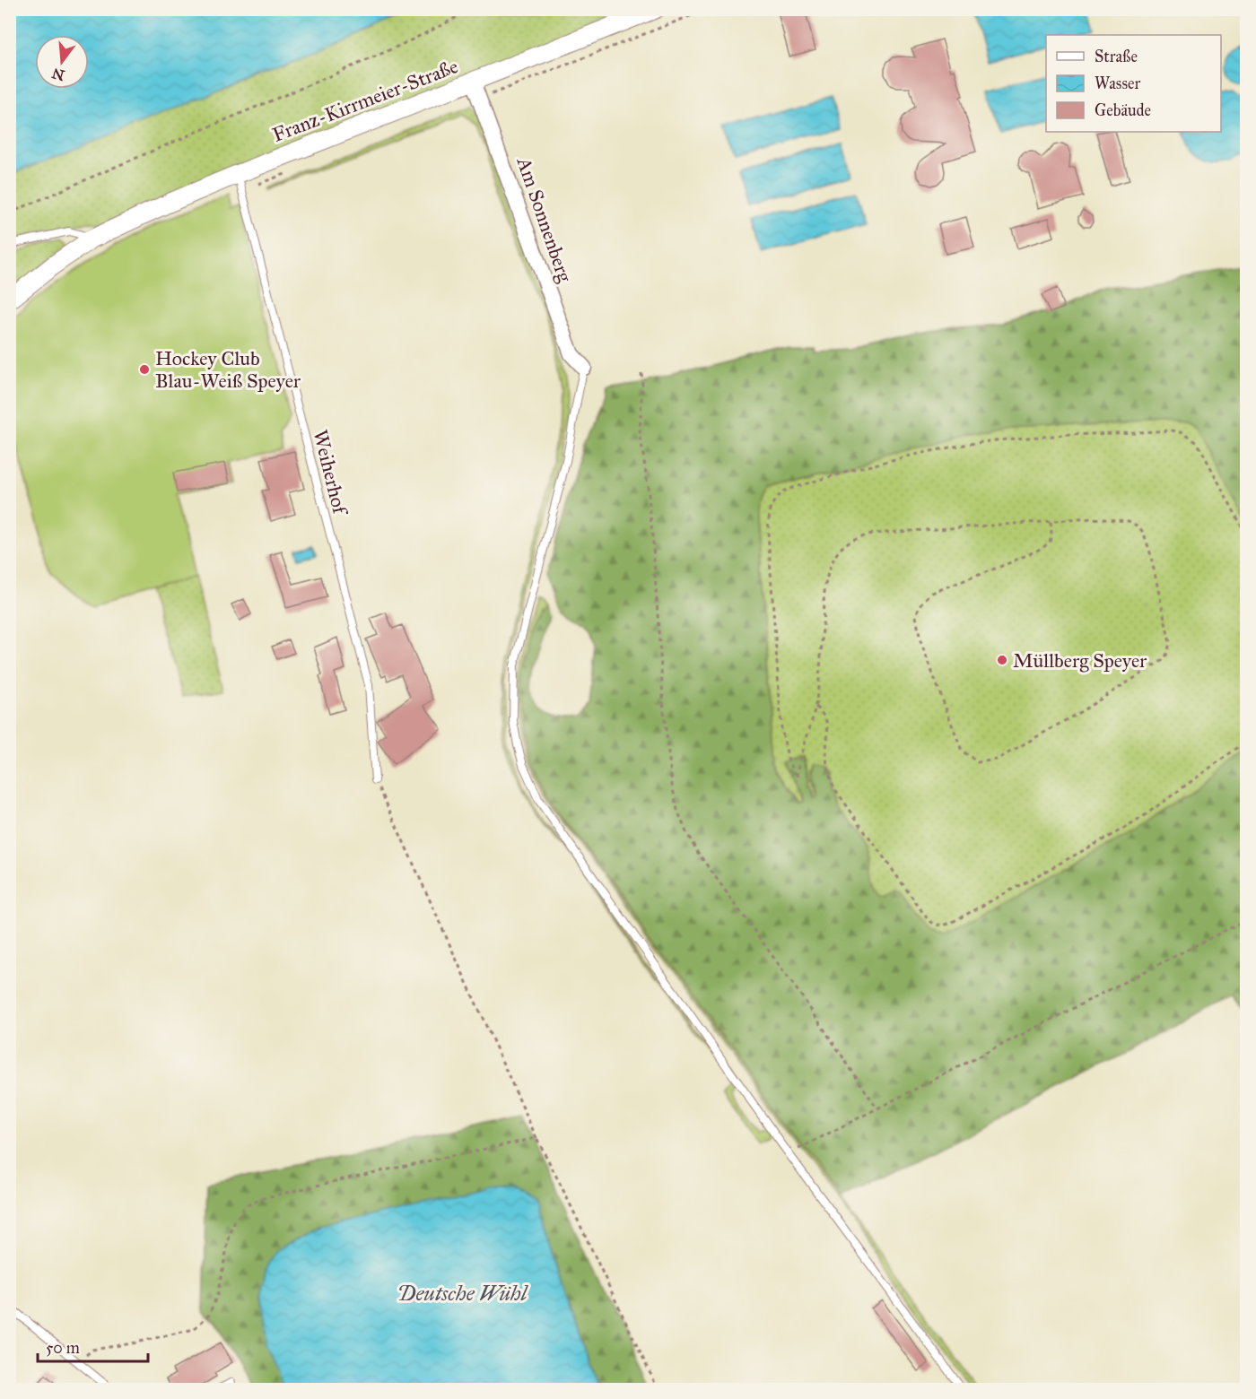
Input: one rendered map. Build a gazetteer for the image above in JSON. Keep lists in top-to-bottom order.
{
  "streets": {
    "street": ["Franz-Kirrmeier-Straße", "Am Sonnenberg"],
    "lane": ["Weiherhof"]
  },
  "crossings": [
    ["Franz-Kirrmeier-Straße", "Am Sonnenberg"],
    ["Franz-Kirrmeier-Straße", "Weiherhof"]
  ],
  "water": ["Deutsche Wühl"],
  "places": ["Hockey Club Blau-Weiß Speyer", "Müllberg Speyer"],
  "legend": ["Straße", "Wasser", "Gebäude"],
  "scale_bar": "50 m",
  "north": "bottom"
}
